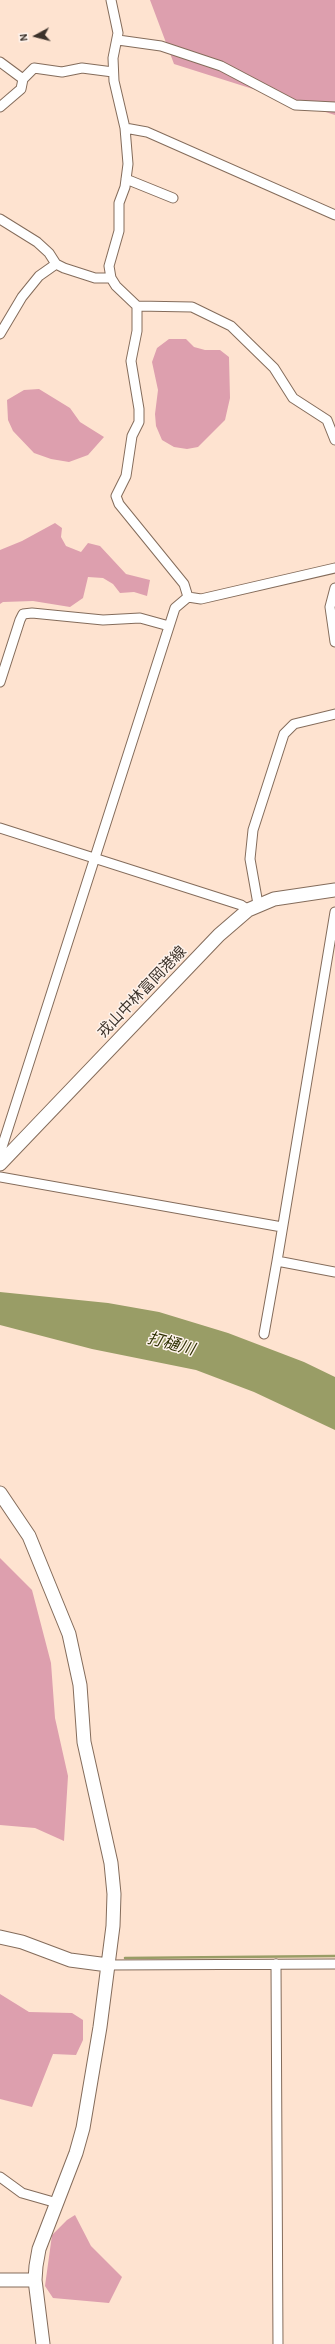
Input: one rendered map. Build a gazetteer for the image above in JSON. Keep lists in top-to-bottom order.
{
  "streets": {
    "street": ["戎山中林富岡港線"]
  },
  "water": ["打樋川"],
  "north": "left"
}
